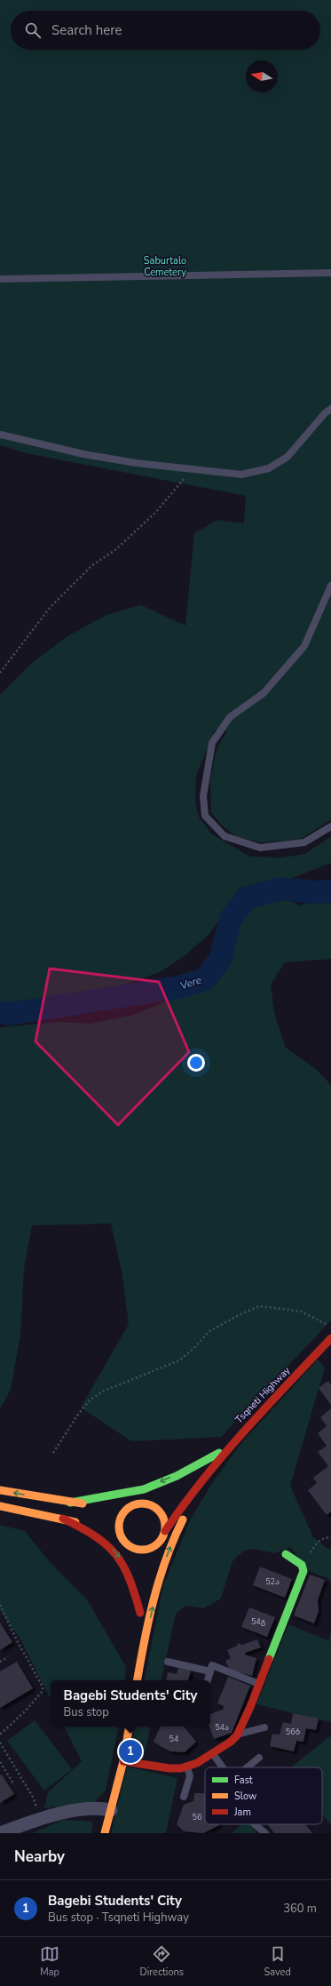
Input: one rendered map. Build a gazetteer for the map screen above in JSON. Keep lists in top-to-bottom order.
{
  "streets": {
    "main road": ["Tsqneti Highway"]
  },
  "water": ["Vere"],
  "parks": ["Saburtalo Cemetery"],
  "house_numbers": [
    "52ა",
    "54გ",
    "54ა",
    "56ბ",
    "54",
    "56"
  ],
  "legend": ["Fast", "Slow", "Jam"],
  "north": "left",
  "page": {
    "search": "Search here",
    "popup": ["Bagebi Students' City", "Bus stop"],
    "pins": "1",
    "heading": "Nearby",
    "list": [
      {
        "mark": "1",
        "name": "Bagebi Students' City",
        "note": "Bus stop · Tsqneti Highway",
        "value": "360 m"
      }
    ],
    "nav": ["Map", "Directions", "Saved"]
  }
}
